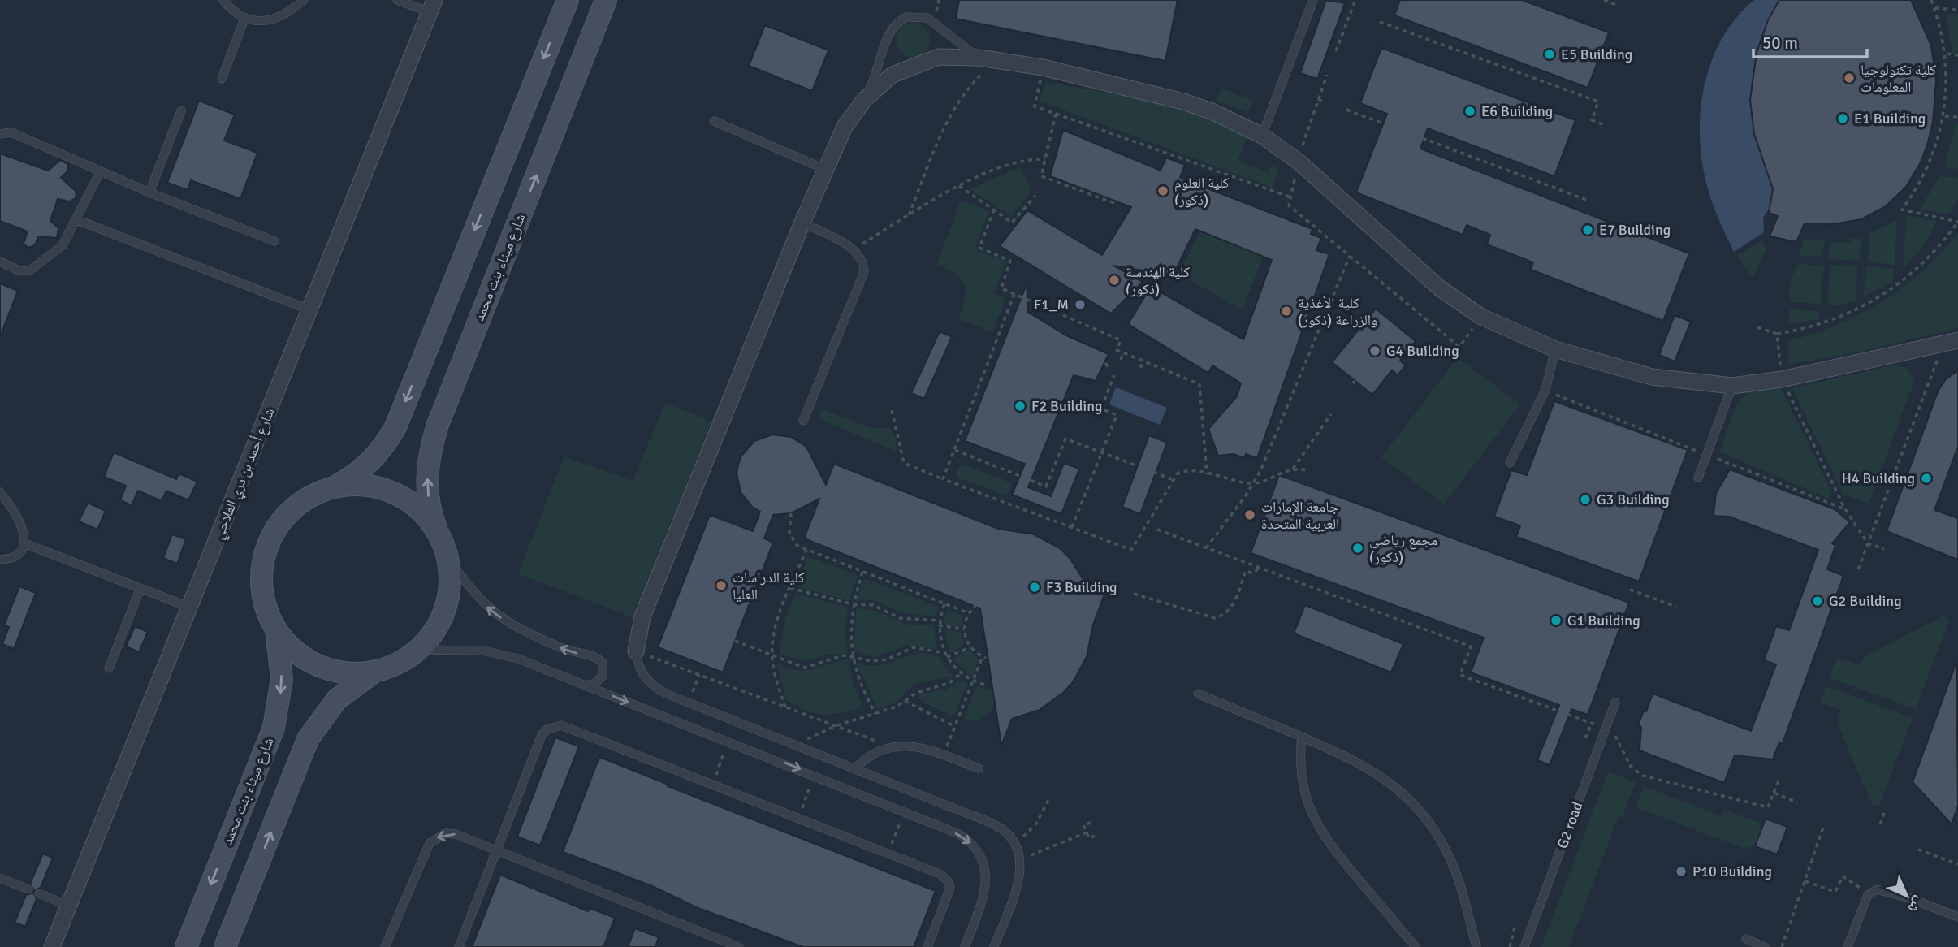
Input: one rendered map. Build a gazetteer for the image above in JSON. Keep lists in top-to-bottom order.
{
  "streets": {
    "main road": ["شارع ميثاء بنت محمد"],
    "street": ["شارع أحمد بن دري الفلاحي"],
    "lane": ["G2 road"]
  },
  "places": [
    "E5 Building",
    "كلية تكنولوجيا المعلومات",
    "E6 Building",
    "E1 Building",
    "كلية العلوم (ذكور)",
    "E7 Building",
    "كلية الهندسة (ذكور)",
    "F1_M",
    "كلية الأغذية والزراعة (ذكور)",
    "G4 Building",
    "F2 Building",
    "H4 Building",
    "G3 Building",
    "جامعة الإمارات العربية المتحدة",
    "مجمع رياضي (ذكور)",
    "كلية الدراسات العليا",
    "F3 Building",
    "G2 Building",
    "G1 Building",
    "P10 Building"
  ],
  "scale_bar": "50 m",
  "north": "bottom right"
}
